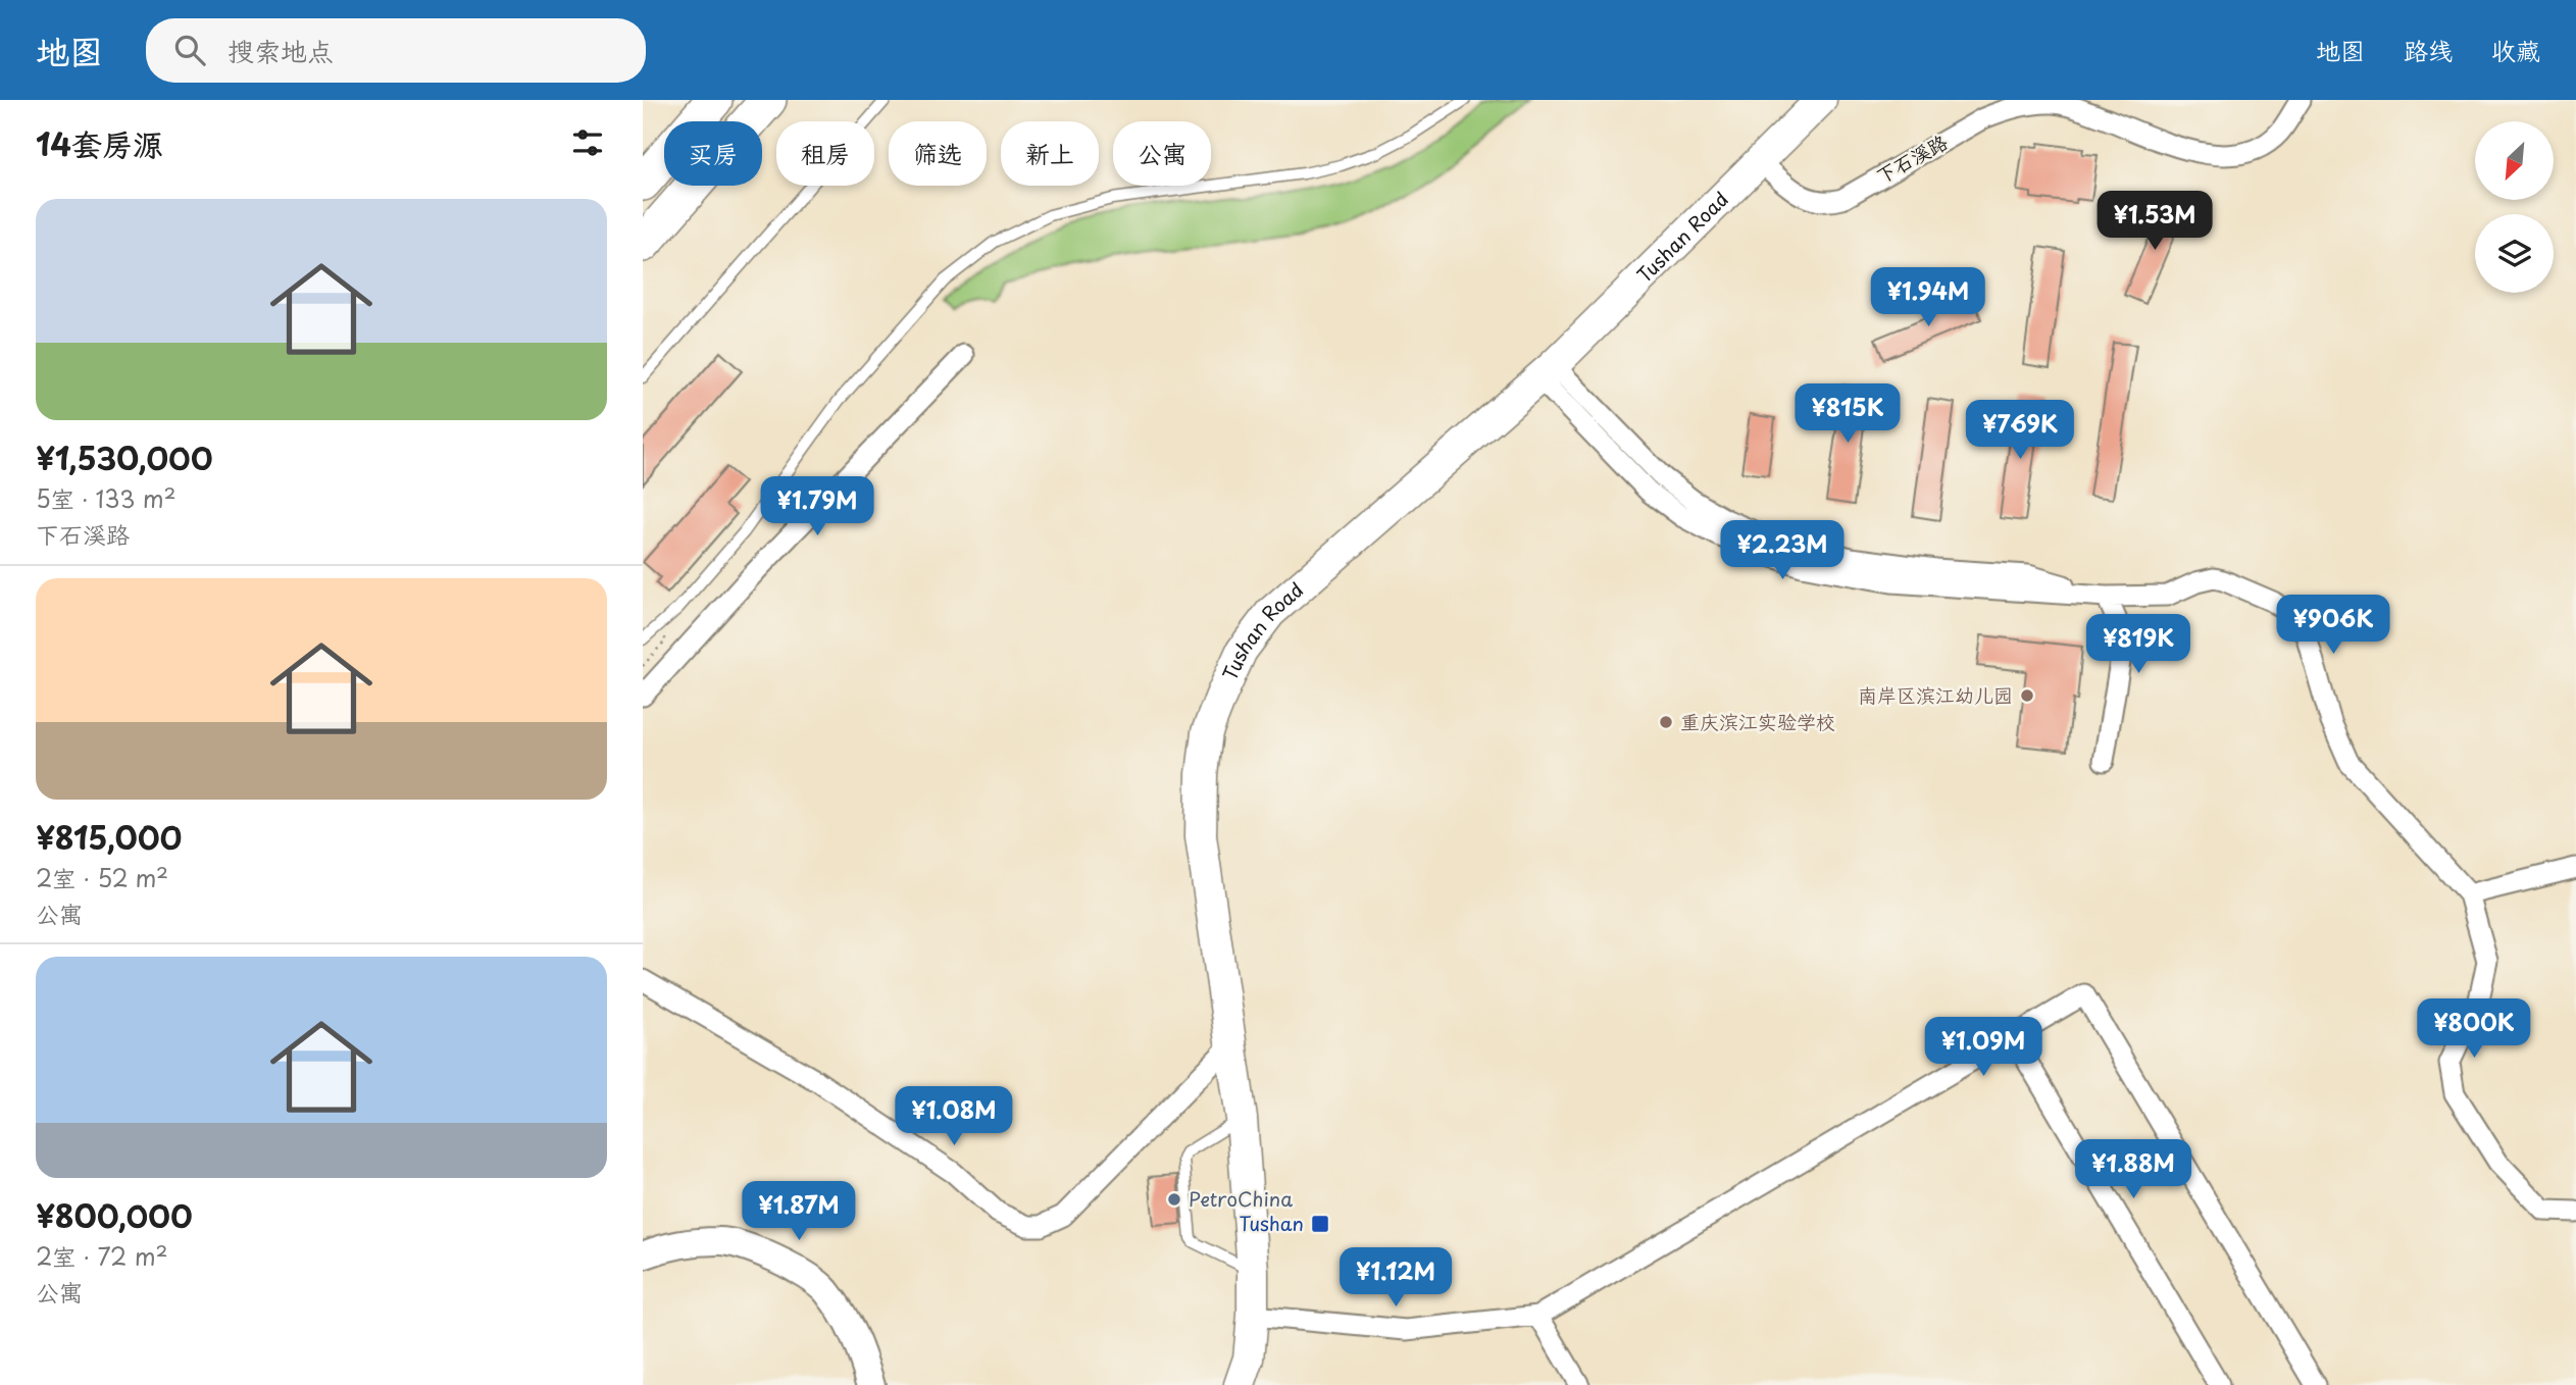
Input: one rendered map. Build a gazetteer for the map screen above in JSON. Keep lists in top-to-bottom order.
{
  "streets": {
    "main road": ["Tushan Road"],
    "street": ["下石溪路"]
  },
  "crossings": [
    ["下石溪路", "Tushan Road"]
  ],
  "places": {
    "other": ["南岸区滨江幼儿园", "重庆滨江实验学校", "PetroChina"],
    "transit": ["Tushan"]
  },
  "north": "bottom left",
  "page": {
    "header": "地图",
    "search": "搜索地点",
    "nav": ["地图", "路线", "收藏"],
    "heading": "14套房源",
    "chip": [
      "买房",
      "租房",
      "筛选",
      "新上",
      "公寓"
    ],
    "list": [
      {
        "name": "¥1,530,000",
        "note": "5室 · 133 m² · 下石溪路"
      },
      {
        "name": "¥815,000",
        "note": "2室 · 52 m² · 公寓"
      },
      {
        "name": "¥800,000",
        "note": "2室 · 72 m² · 公寓"
      }
    ],
    "price": [
      "¥1.53M",
      "¥1.94M",
      "¥815K",
      "¥769K",
      "¥1.79M",
      "¥2.23M",
      "¥906K",
      "¥819K",
      "¥800K",
      "¥1.09M",
      "¥1.08M",
      "¥1.88M",
      "¥1.87M",
      "¥1.12M"
    ]
  }
}
